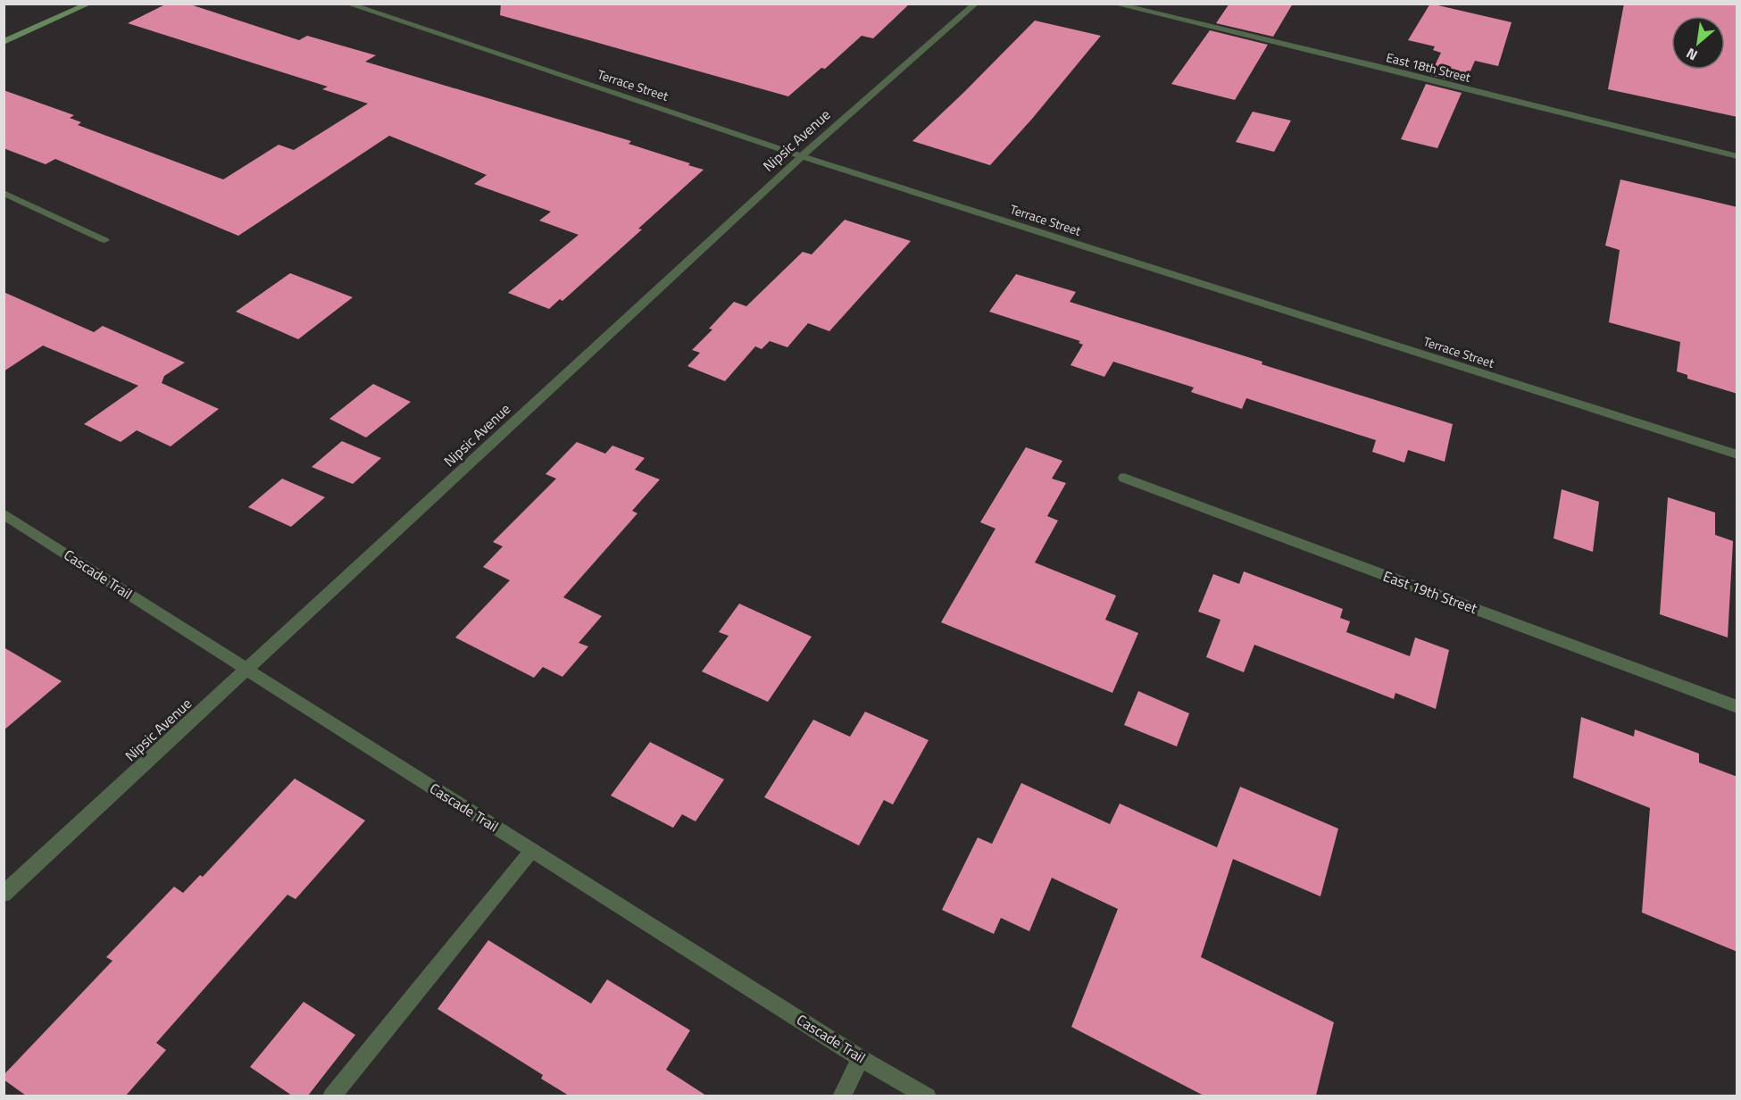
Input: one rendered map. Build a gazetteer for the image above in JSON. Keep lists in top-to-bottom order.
{
  "streets": {
    "street": [
      "East 18th Street",
      "Terrace Street",
      "Nipsic Avenue",
      "Cascade Trail",
      "East 19th Street"
    ]
  },
  "crossings": [
    ["Terrace Street", "Nipsic Avenue"],
    ["Nipsic Avenue", "Cascade Trail"]
  ],
  "north": "bottom left"
}
